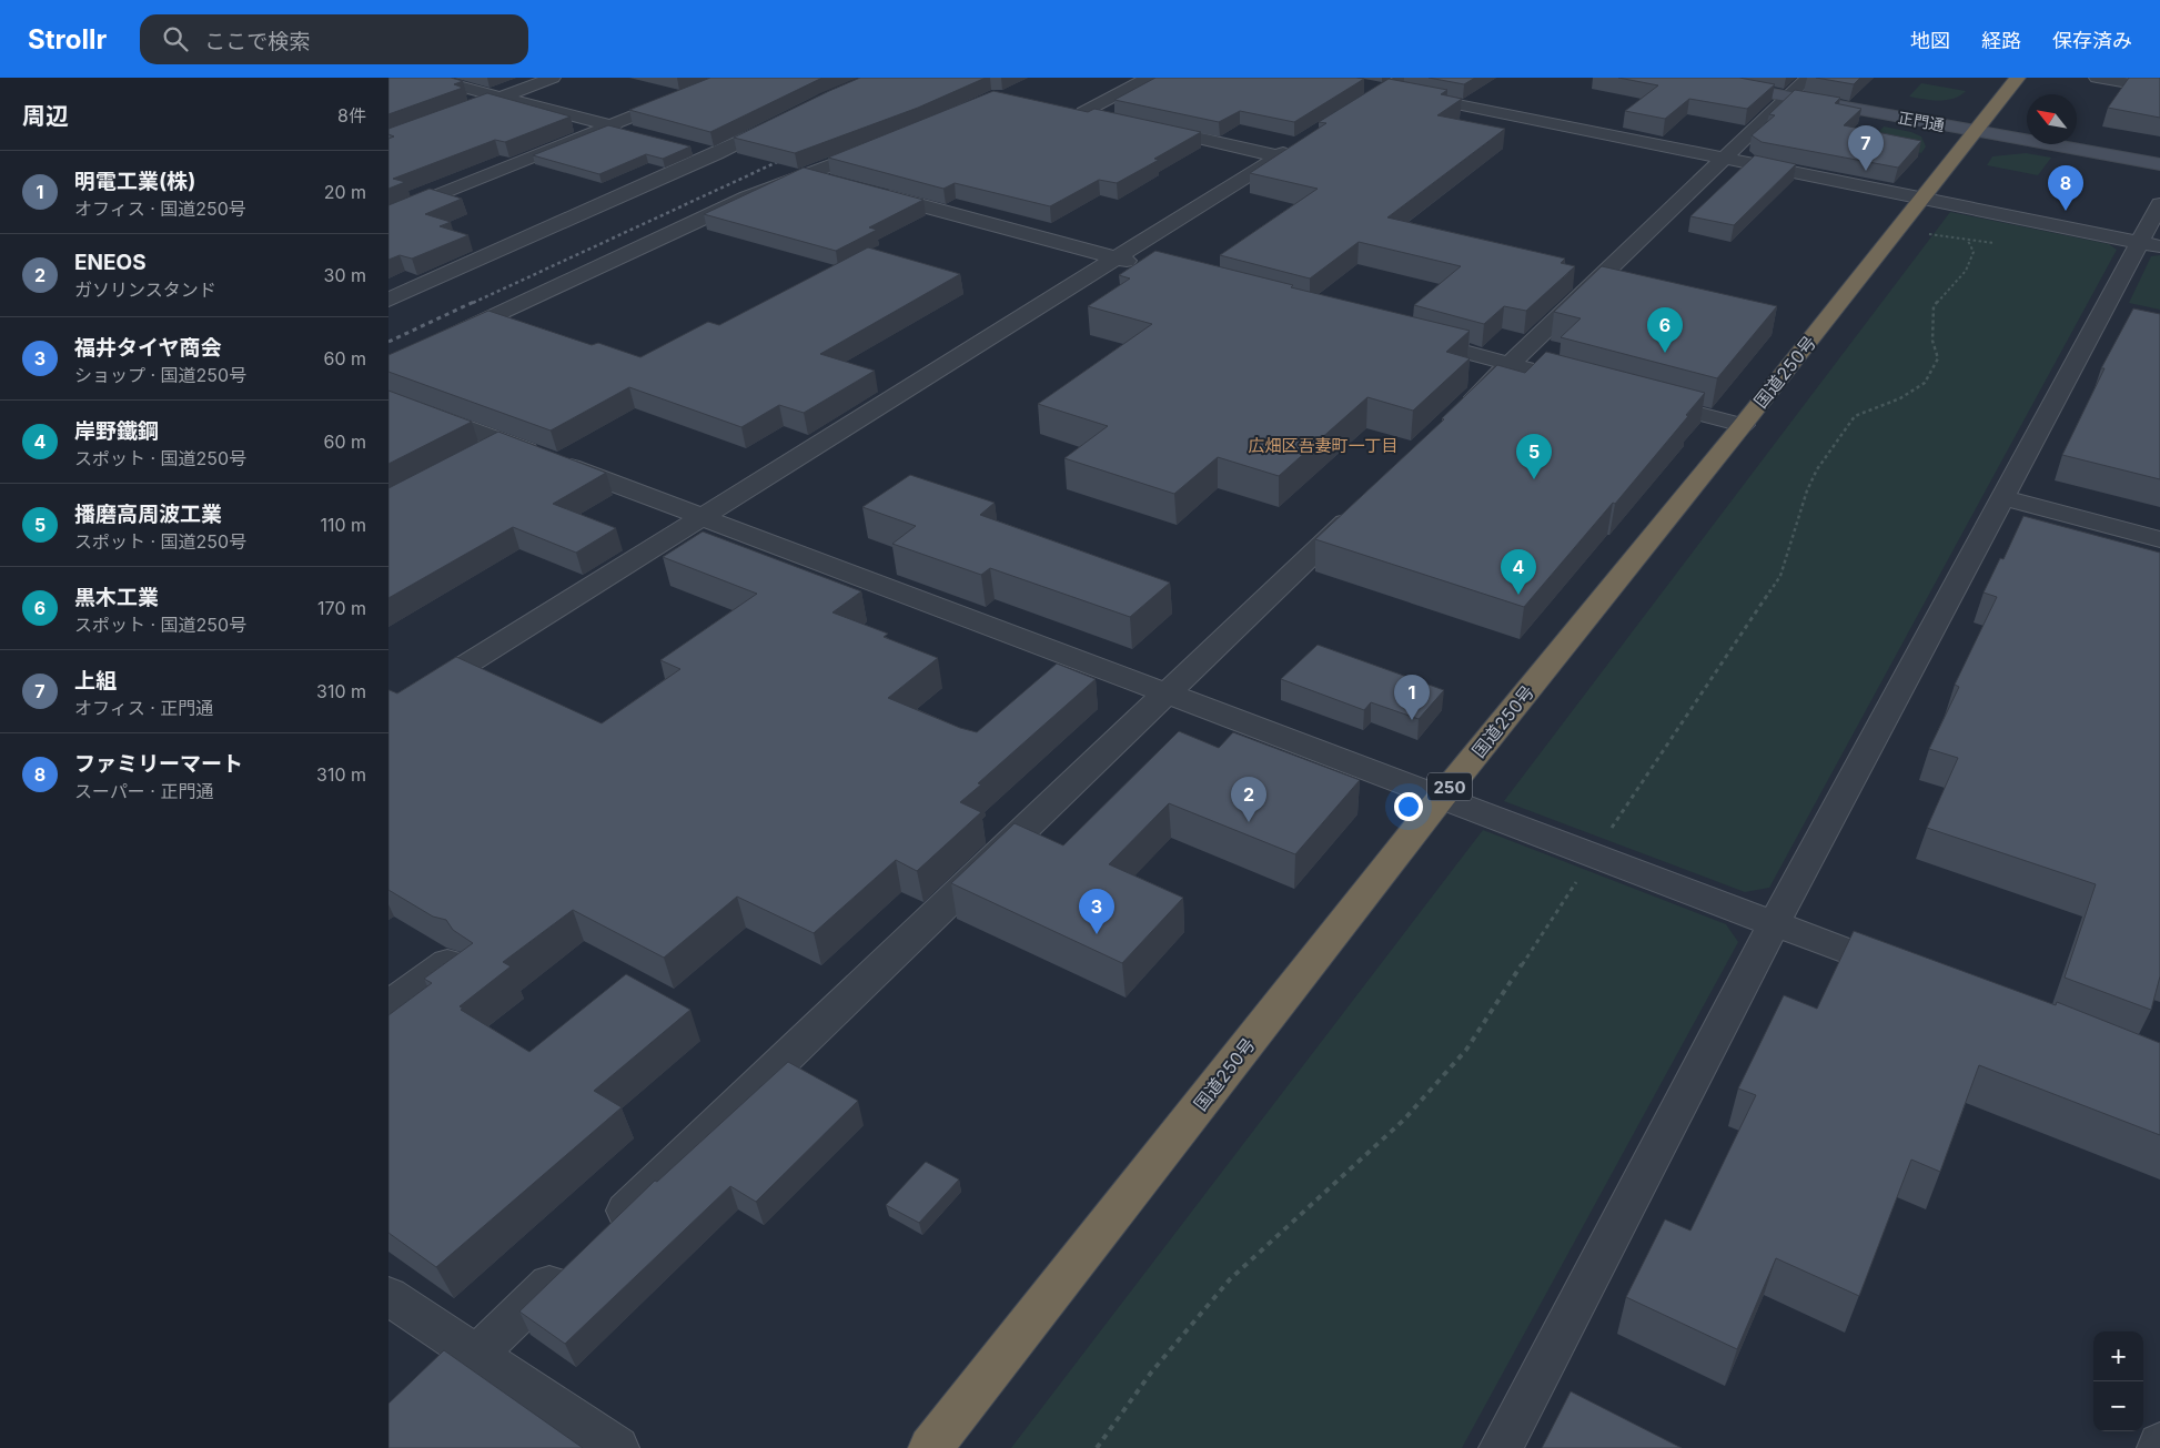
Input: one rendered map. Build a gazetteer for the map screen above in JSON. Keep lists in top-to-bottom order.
{
  "streets": {
    "highway": ["国道250号", "250"],
    "street": ["正門通"]
  },
  "crossings": [
    ["正門通", "国道250号"]
  ],
  "districts": ["広畑区吾妻町一丁目"],
  "north": "top left",
  "page": {
    "header": "Strollr",
    "search": "ここで検索",
    "nav": ["地図", "経路", "保存済み"],
    "heading": ["周辺", "8件"],
    "pins": [
      "7",
      "8",
      "6",
      "5",
      "4",
      "1",
      "2",
      "3"
    ],
    "list": [
      {
        "mark": "1",
        "name": "明電工業(株)",
        "note": "オフィス · 国道250号",
        "value": "20 m"
      },
      {
        "mark": "2",
        "name": "ENEOS",
        "note": "ガソリンスタンド",
        "value": "30 m"
      },
      {
        "mark": "3",
        "name": "福井タイヤ商会",
        "note": "ショップ · 国道250号",
        "value": "60 m"
      },
      {
        "mark": "4",
        "name": "岸野鐵鋼",
        "note": "スポット · 国道250号",
        "value": "60 m"
      },
      {
        "mark": "5",
        "name": "播磨高周波工業",
        "note": "スポット · 国道250号",
        "value": "110 m"
      },
      {
        "mark": "6",
        "name": "黒木工業",
        "note": "スポット · 国道250号",
        "value": "170 m"
      },
      {
        "mark": "7",
        "name": "上組",
        "note": "オフィス · 正門通",
        "value": "310 m"
      },
      {
        "mark": "8",
        "name": "ファミリーマート",
        "note": "スーパー · 正門通",
        "value": "310 m"
      }
    ],
    "map_buttons": ["+", "−"]
  }
}
